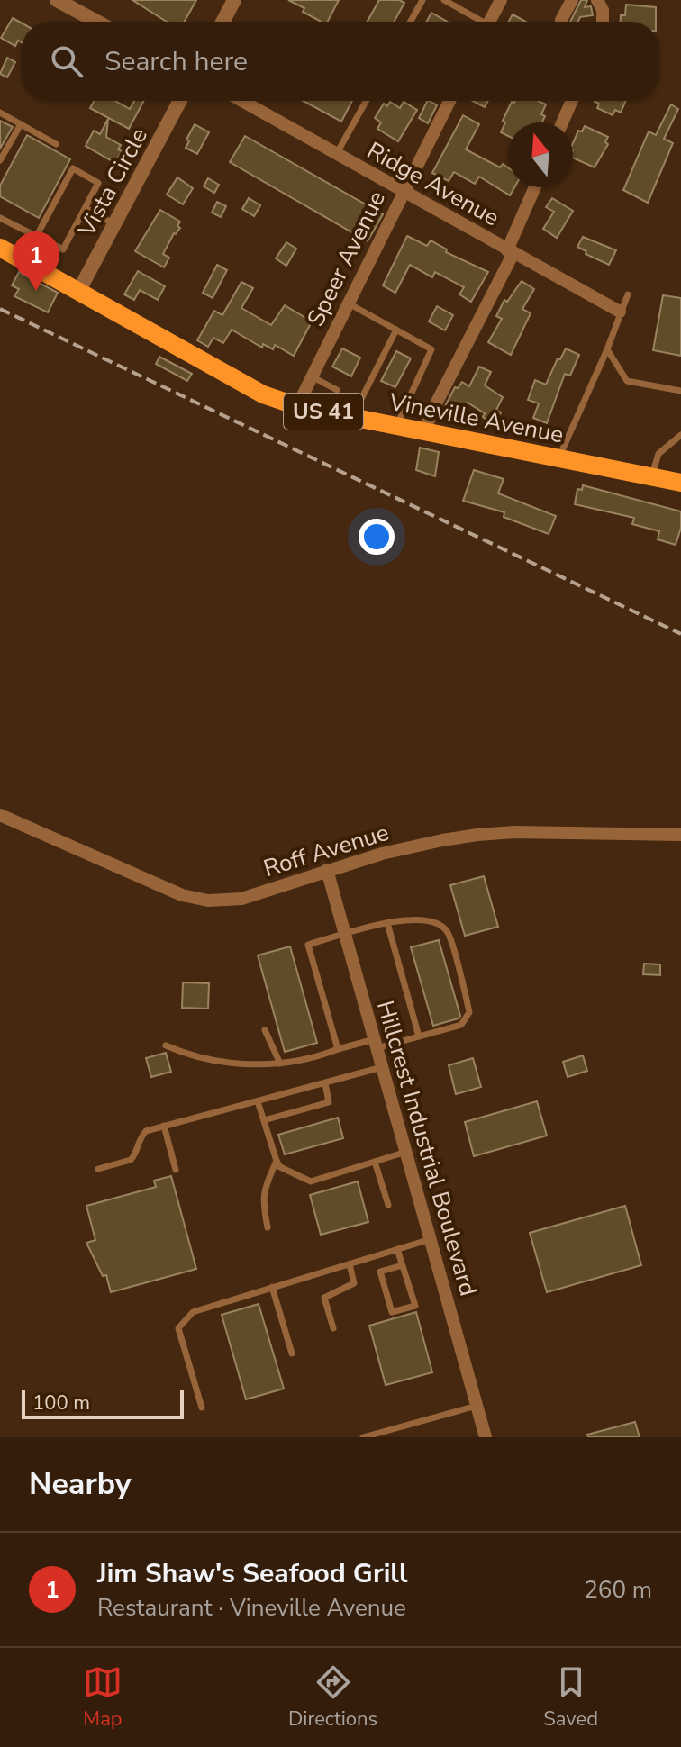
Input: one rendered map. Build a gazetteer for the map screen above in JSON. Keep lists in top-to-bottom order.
{
  "streets": {
    "main road": ["US 41", "Vineville Avenue"],
    "street": [
      "Vista Circle",
      "Ridge Avenue",
      "Speer Avenue",
      "Roff Avenue",
      "Hillcrest Industrial Boulevard"
    ]
  },
  "crossings": [
    ["Vista Circle", "Vineville Avenue"],
    ["Ridge Avenue", "Speer Avenue"],
    ["Speer Avenue", "Vineville Avenue"],
    ["Roff Avenue", "Hillcrest Industrial Boulevard"]
  ],
  "scale_bar": "100 m",
  "north": "top",
  "page": {
    "search": "Search here",
    "pins": "1",
    "scale": "100 m",
    "heading": "Nearby",
    "list": [
      {
        "mark": "1",
        "name": "Jim Shaw's Seafood Grill",
        "note": "Restaurant · Vineville Avenue",
        "value": "260 m"
      }
    ],
    "nav": ["Map", "Directions", "Saved"]
  }
}
